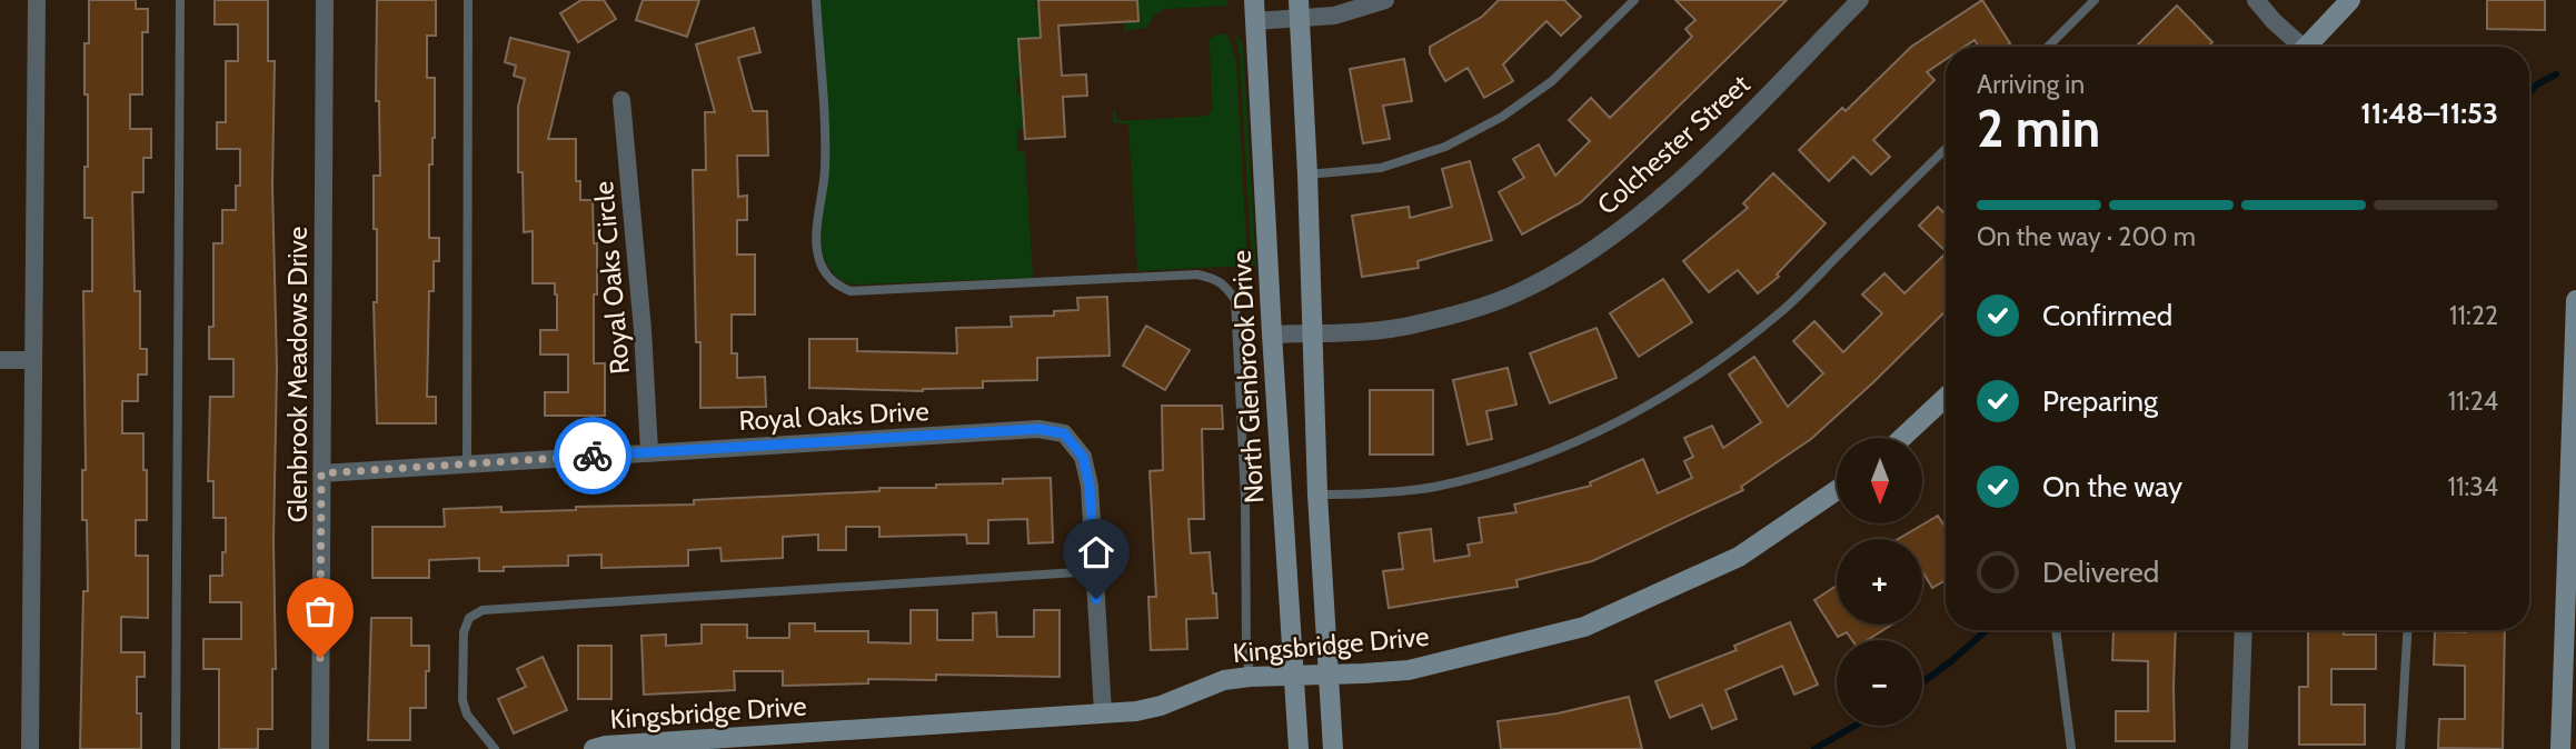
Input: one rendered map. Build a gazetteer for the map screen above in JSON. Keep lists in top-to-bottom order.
{
  "streets": {
    "street": [
      "Colchester Street",
      "Royal Oaks Circle",
      "Glenbrook Meadows Drive",
      "North Glenbrook Drive",
      "Royal Oaks Drive",
      "Kingsbridge Drive"
    ]
  },
  "crossings": [
    ["Colchester Street", "North Glenbrook Drive"],
    ["Royal Oaks Circle", "Royal Oaks Drive"],
    ["Glenbrook Meadows Drive", "Royal Oaks Drive"],
    ["North Glenbrook Drive", "Kingsbridge Drive"],
    ["Royal Oaks Drive", "Kingsbridge Drive"]
  ],
  "north": "bottom",
  "page": {
    "heading": ["2 min", "Arriving in", "11:48–11:53"],
    "bar": "On the way · 200 m",
    "list": [
      ["Confirmed", "11:22"],
      ["Preparing", "11:24"],
      ["On the way", "11:34"],
      "Delivered"
    ],
    "map_buttons": ["+", "−"]
  }
}
